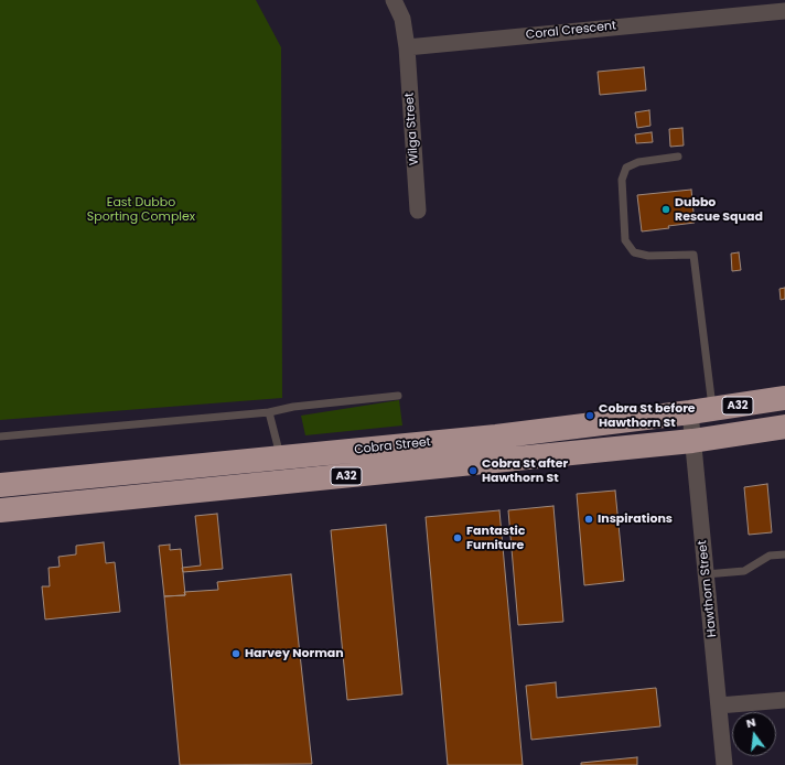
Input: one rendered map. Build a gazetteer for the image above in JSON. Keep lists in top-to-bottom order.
{
  "streets": {
    "highway": ["A32", "Cobra Street"],
    "street": ["Coral Crescent", "Wilga Street", "Hawthorn Street"]
  },
  "crossings": [
    ["Coral Crescent", "Wilga Street"],
    ["Cobra Street", "Hawthorn Street"]
  ],
  "parks": ["East Dubbo Sporting Complex"],
  "places": [
    "Dubbo Rescue Squad",
    "Cobra St before Hawthorn St",
    "Cobra St after Hawthorn St",
    "Inspirations",
    "Fantastic Furniture",
    "Harvey Norman"
  ],
  "north": "top"
}
